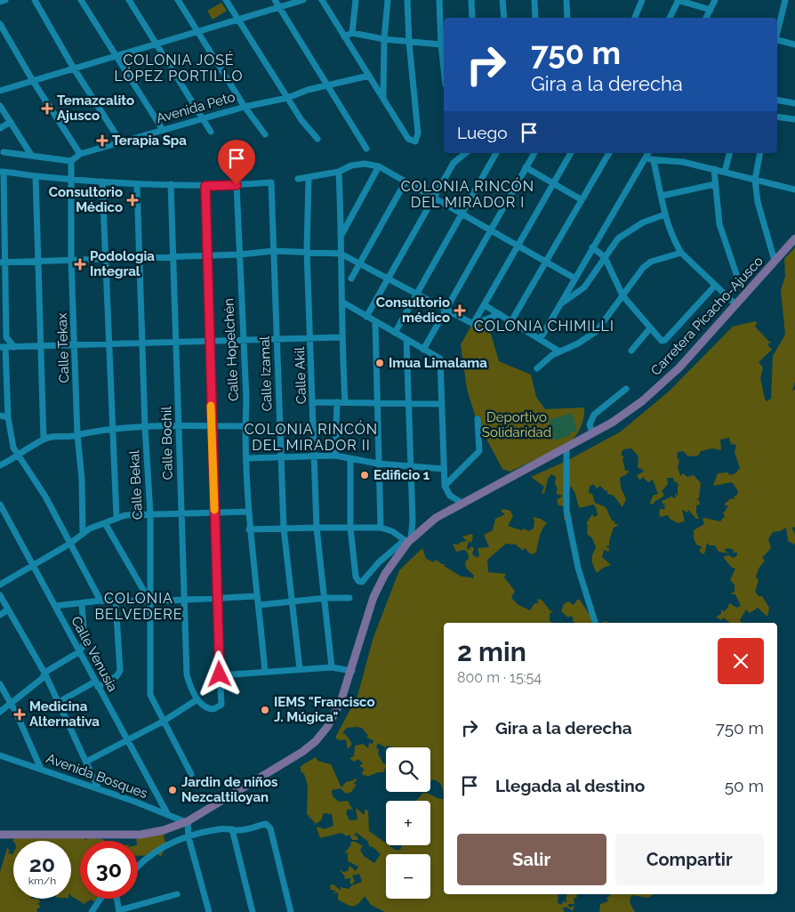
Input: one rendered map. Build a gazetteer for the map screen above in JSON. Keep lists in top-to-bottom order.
{
  "streets": {
    "main road": ["Carretera Picacho-Ajusco"],
    "street": [
      "Avenida Peto",
      "Calle Tekax",
      "Calle Hopelchén",
      "Calle Izamal",
      "Calle Akil",
      "Calle Bochil",
      "Calle Bekal",
      "Calle Venusia",
      "Avenida Bosques"
    ]
  },
  "crossings": [
    ["Avenida Peto", "Calle Tekax"],
    ["Carretera Picacho-Ajusco", "Avenida Bosques"],
    ["Calle Hopelchén", "Calle Izamal"],
    ["Calle Venusia", "Avenida Bosques"]
  ],
  "districts": [
    "COLONIA JOSÉ LÓPEZ PORTILLO",
    "COLONIA RINCÓN DEL MIRADOR I",
    "COLONIA CHIMILLI",
    "COLONIA RINCÓN DEL MIRADOR II",
    "COLONIA BELVEDERE"
  ],
  "parks": ["Deportivo Solidaridad"],
  "places": {
    "health": [
      "Temazcalito Ajusco",
      "Terapia Spa",
      "Consultorio Médico",
      "Podologia Integral",
      "Consultorio médico",
      "Medicina Alternativa"
    ],
    "other": [
      "Imua Limalama",
      "Edificio 1",
      "IEMS \"Francisco J. Múgica\"",
      "Jardin de niños Nezcaltiloyan"
    ]
  },
  "page": {
    "turn": ["750 m", "Gira a la derecha"],
    "then": "Luego",
    "heading": ["2 min", "800 m · 15:54"],
    "list": [
      {
        "name": "Gira a la derecha",
        "value": "750 m"
      },
      {
        "name": "Llegada al destino",
        "value": "50 m"
      }
    ],
    "map_buttons": ["+", "−"],
    "buttons": ["Salir", "Compartir"],
    "speed": "20 km/h",
    "limit": "30"
  }
}
